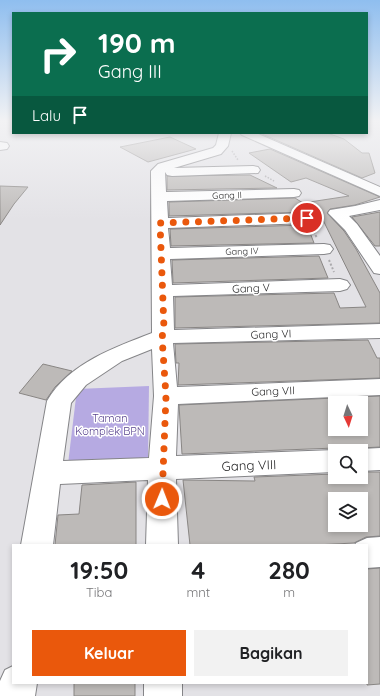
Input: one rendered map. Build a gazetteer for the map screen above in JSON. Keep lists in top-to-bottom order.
{
  "streets": {
    "street": [
      "Gang II",
      "Gang IV",
      "Gang V",
      "Gang VI",
      "Gang VII",
      "Gang VIII"
    ]
  },
  "parks": ["Taman Komplek BPN"],
  "north": "bottom",
  "page": {
    "turn": ["190 m", "Gang III"],
    "then": "Lalu",
    "eta": [
      "19:50",
      "Tiba",
      "4",
      "mnt",
      "280",
      "m"
    ],
    "buttons": ["Keluar", "Bagikan"]
  }
}
